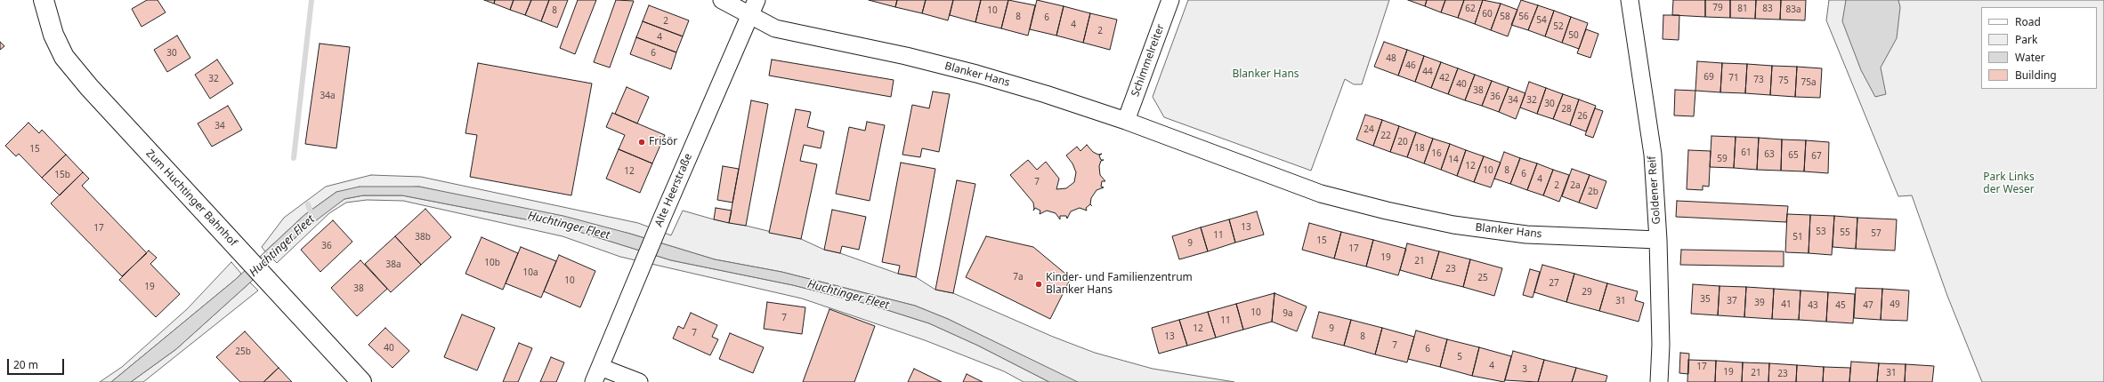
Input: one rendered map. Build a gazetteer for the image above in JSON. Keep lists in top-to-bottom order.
{
  "streets": {
    "street": [
      "Schimmelreiter",
      "Blanker Hans",
      "Alte Heerstraße",
      "Goldener Reif",
      "Zum Huchtinger Bahnhof"
    ]
  },
  "crossings": [
    ["Schimmelreiter", "Blanker Hans"],
    ["Blanker Hans", "Alte Heerstraße"],
    ["Blanker Hans", "Goldener Reif"]
  ],
  "water": ["Huchtinger Fleet"],
  "parks": ["Blanker Hans", "Park Links der Weser"],
  "places": ["Frisör", "Kinder- und Familienzentrum Blanker Hans"],
  "house_numbers": [
    "79",
    "62",
    "81",
    "83",
    "83a",
    "8",
    "10",
    "60",
    "8",
    "58",
    "56",
    "6",
    "54",
    "2",
    "4",
    "52",
    "2",
    "50",
    "4",
    "30",
    "6",
    "48",
    "46",
    "44",
    "69",
    "42",
    "71",
    "32",
    "73",
    "75",
    "75a",
    "40",
    "38",
    "34a",
    "36",
    "34",
    "32",
    "30",
    "28",
    "26",
    "34",
    "24",
    "22",
    "20",
    "18",
    "15",
    "61",
    "16",
    "63",
    "65",
    "67",
    "59",
    "14",
    "12",
    "10",
    "8",
    "12",
    "6",
    "15b",
    "4",
    "7",
    "2",
    "2a",
    "2b",
    "13",
    "17",
    "53",
    "55",
    "57",
    "11",
    "38b",
    "51",
    "15",
    "9",
    "36",
    "17",
    "19",
    "21",
    "10b",
    "38a",
    "23",
    "10a",
    "7a",
    "25",
    "10",
    "27",
    "19",
    "38",
    "29",
    "35",
    "31",
    "37",
    "39",
    "41",
    "49",
    "43",
    "45",
    "47",
    "10",
    "9a",
    "7",
    "11",
    "12",
    "9",
    "7",
    "13",
    "8",
    "7",
    "40",
    "6",
    "25b",
    "5",
    "4",
    "17",
    "3",
    "19",
    "21",
    "31",
    "23"
  ],
  "legend": [
    "Road",
    "Park",
    "Water",
    "Building"
  ],
  "scale_bar": "20 m"
}
